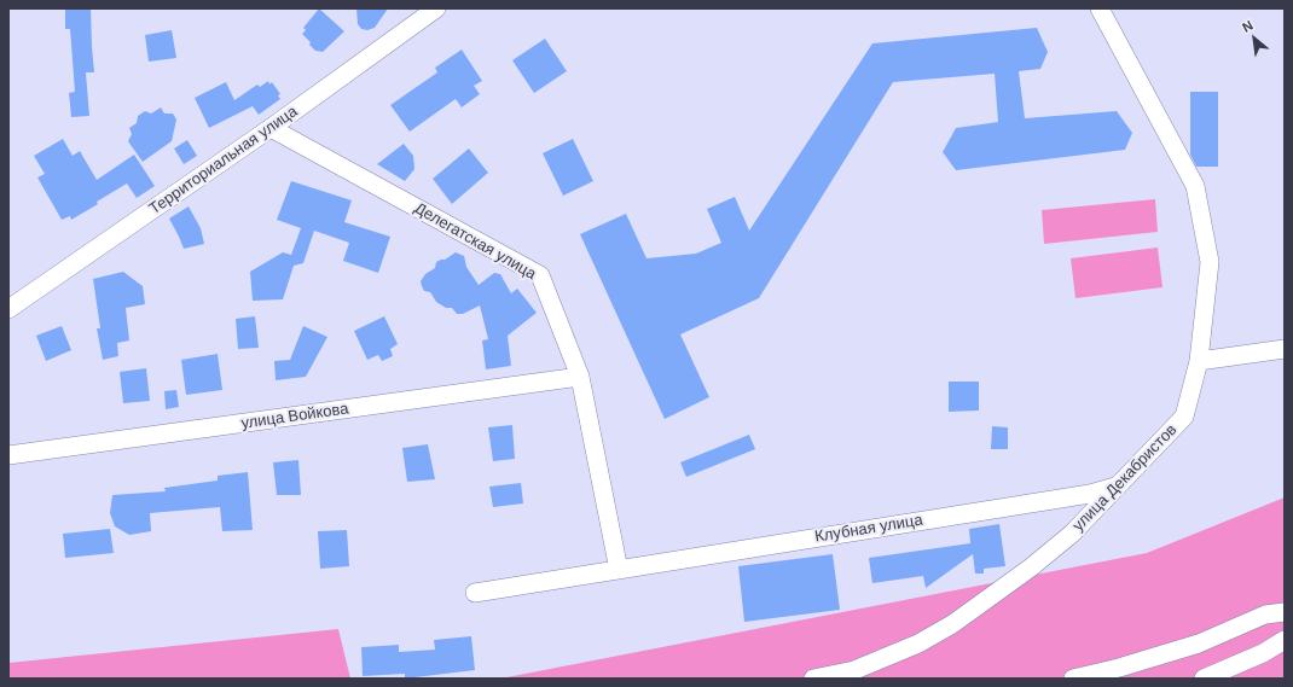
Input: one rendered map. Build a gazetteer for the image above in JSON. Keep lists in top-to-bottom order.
{
  "streets": {
    "street": [
      "Территориальная улица",
      "Делегатская улица",
      "улица Войкова",
      "улица Декабристов",
      "Клубная улица"
    ]
  },
  "crossings": [
    ["Территориальная улица", "Делегатская улица"],
    ["Делегатская улица", "улица Войкова"],
    ["Делегатская улица", "Клубная улица"],
    ["улица Декабристов", "Клубная улица"]
  ],
  "north": "top left"
}
